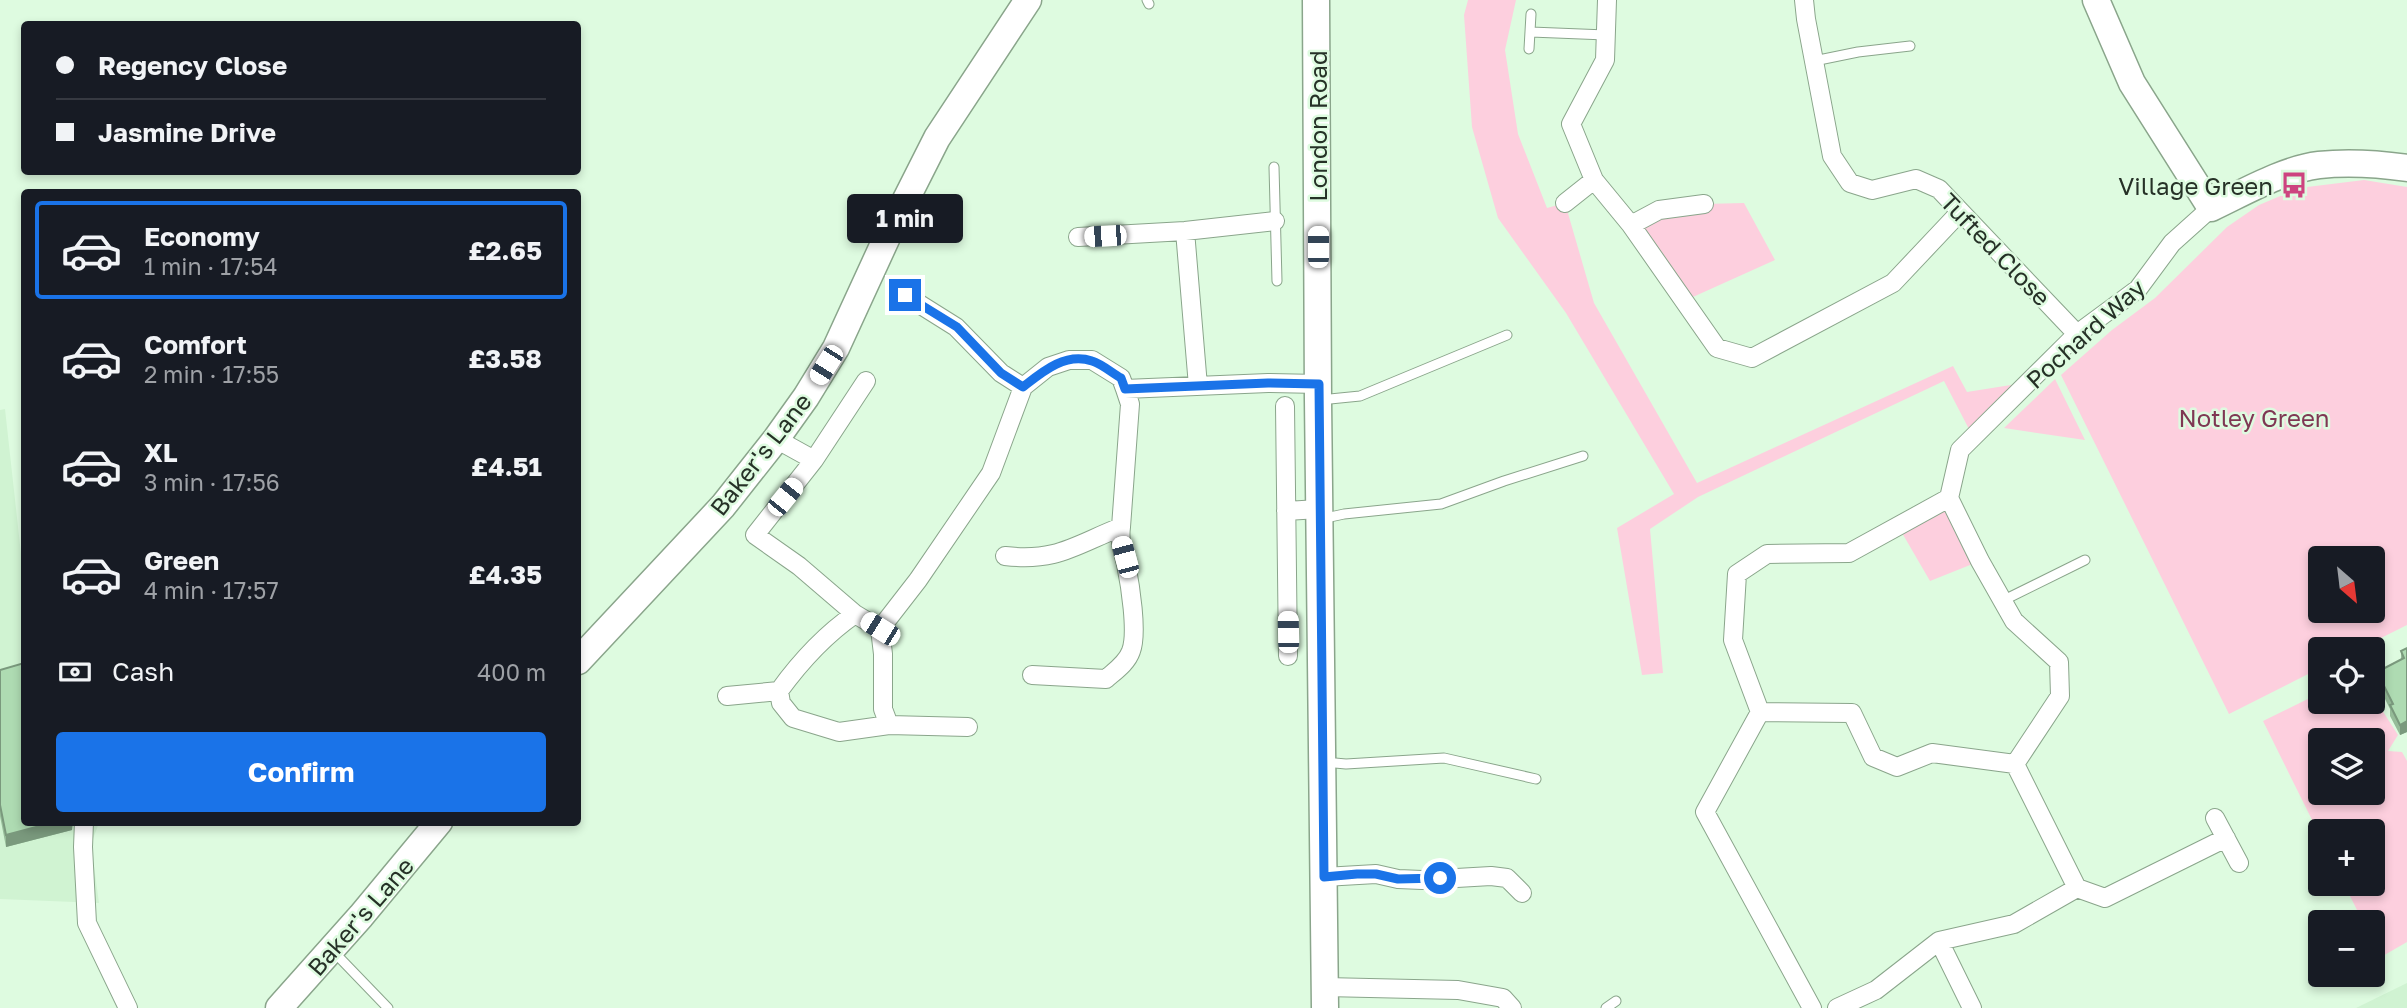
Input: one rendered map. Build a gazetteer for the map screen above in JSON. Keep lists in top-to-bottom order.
{
  "streets": {
    "street": [
      "London Road",
      "Tufted Close",
      "Pochard Way",
      "Baker's Lane"
    ]
  },
  "crossings": [
    ["Tufted Close", "Pochard Way"]
  ],
  "parks": ["Notley Green"],
  "places": {
    "bus stop": ["Village Green"]
  },
  "north": "bottom right",
  "page": {
    "banner": ["Regency Close", "Jasmine Drive"],
    "bubble": "1 min",
    "list": [
      {
        "name": "Economy",
        "note": "1 min · 17:54",
        "value": "£2.65"
      },
      {
        "name": "Comfort",
        "note": "2 min · 17:55",
        "value": "£3.58"
      },
      {
        "name": "XL",
        "note": "3 min · 17:56",
        "value": "£4.51"
      },
      {
        "name": "Green",
        "note": "4 min · 17:57",
        "value": "£4.35"
      }
    ],
    "map_buttons": ["+", "−"],
    "pay": ["Cash", "400 m"],
    "buttons": "Confirm"
  }
}
